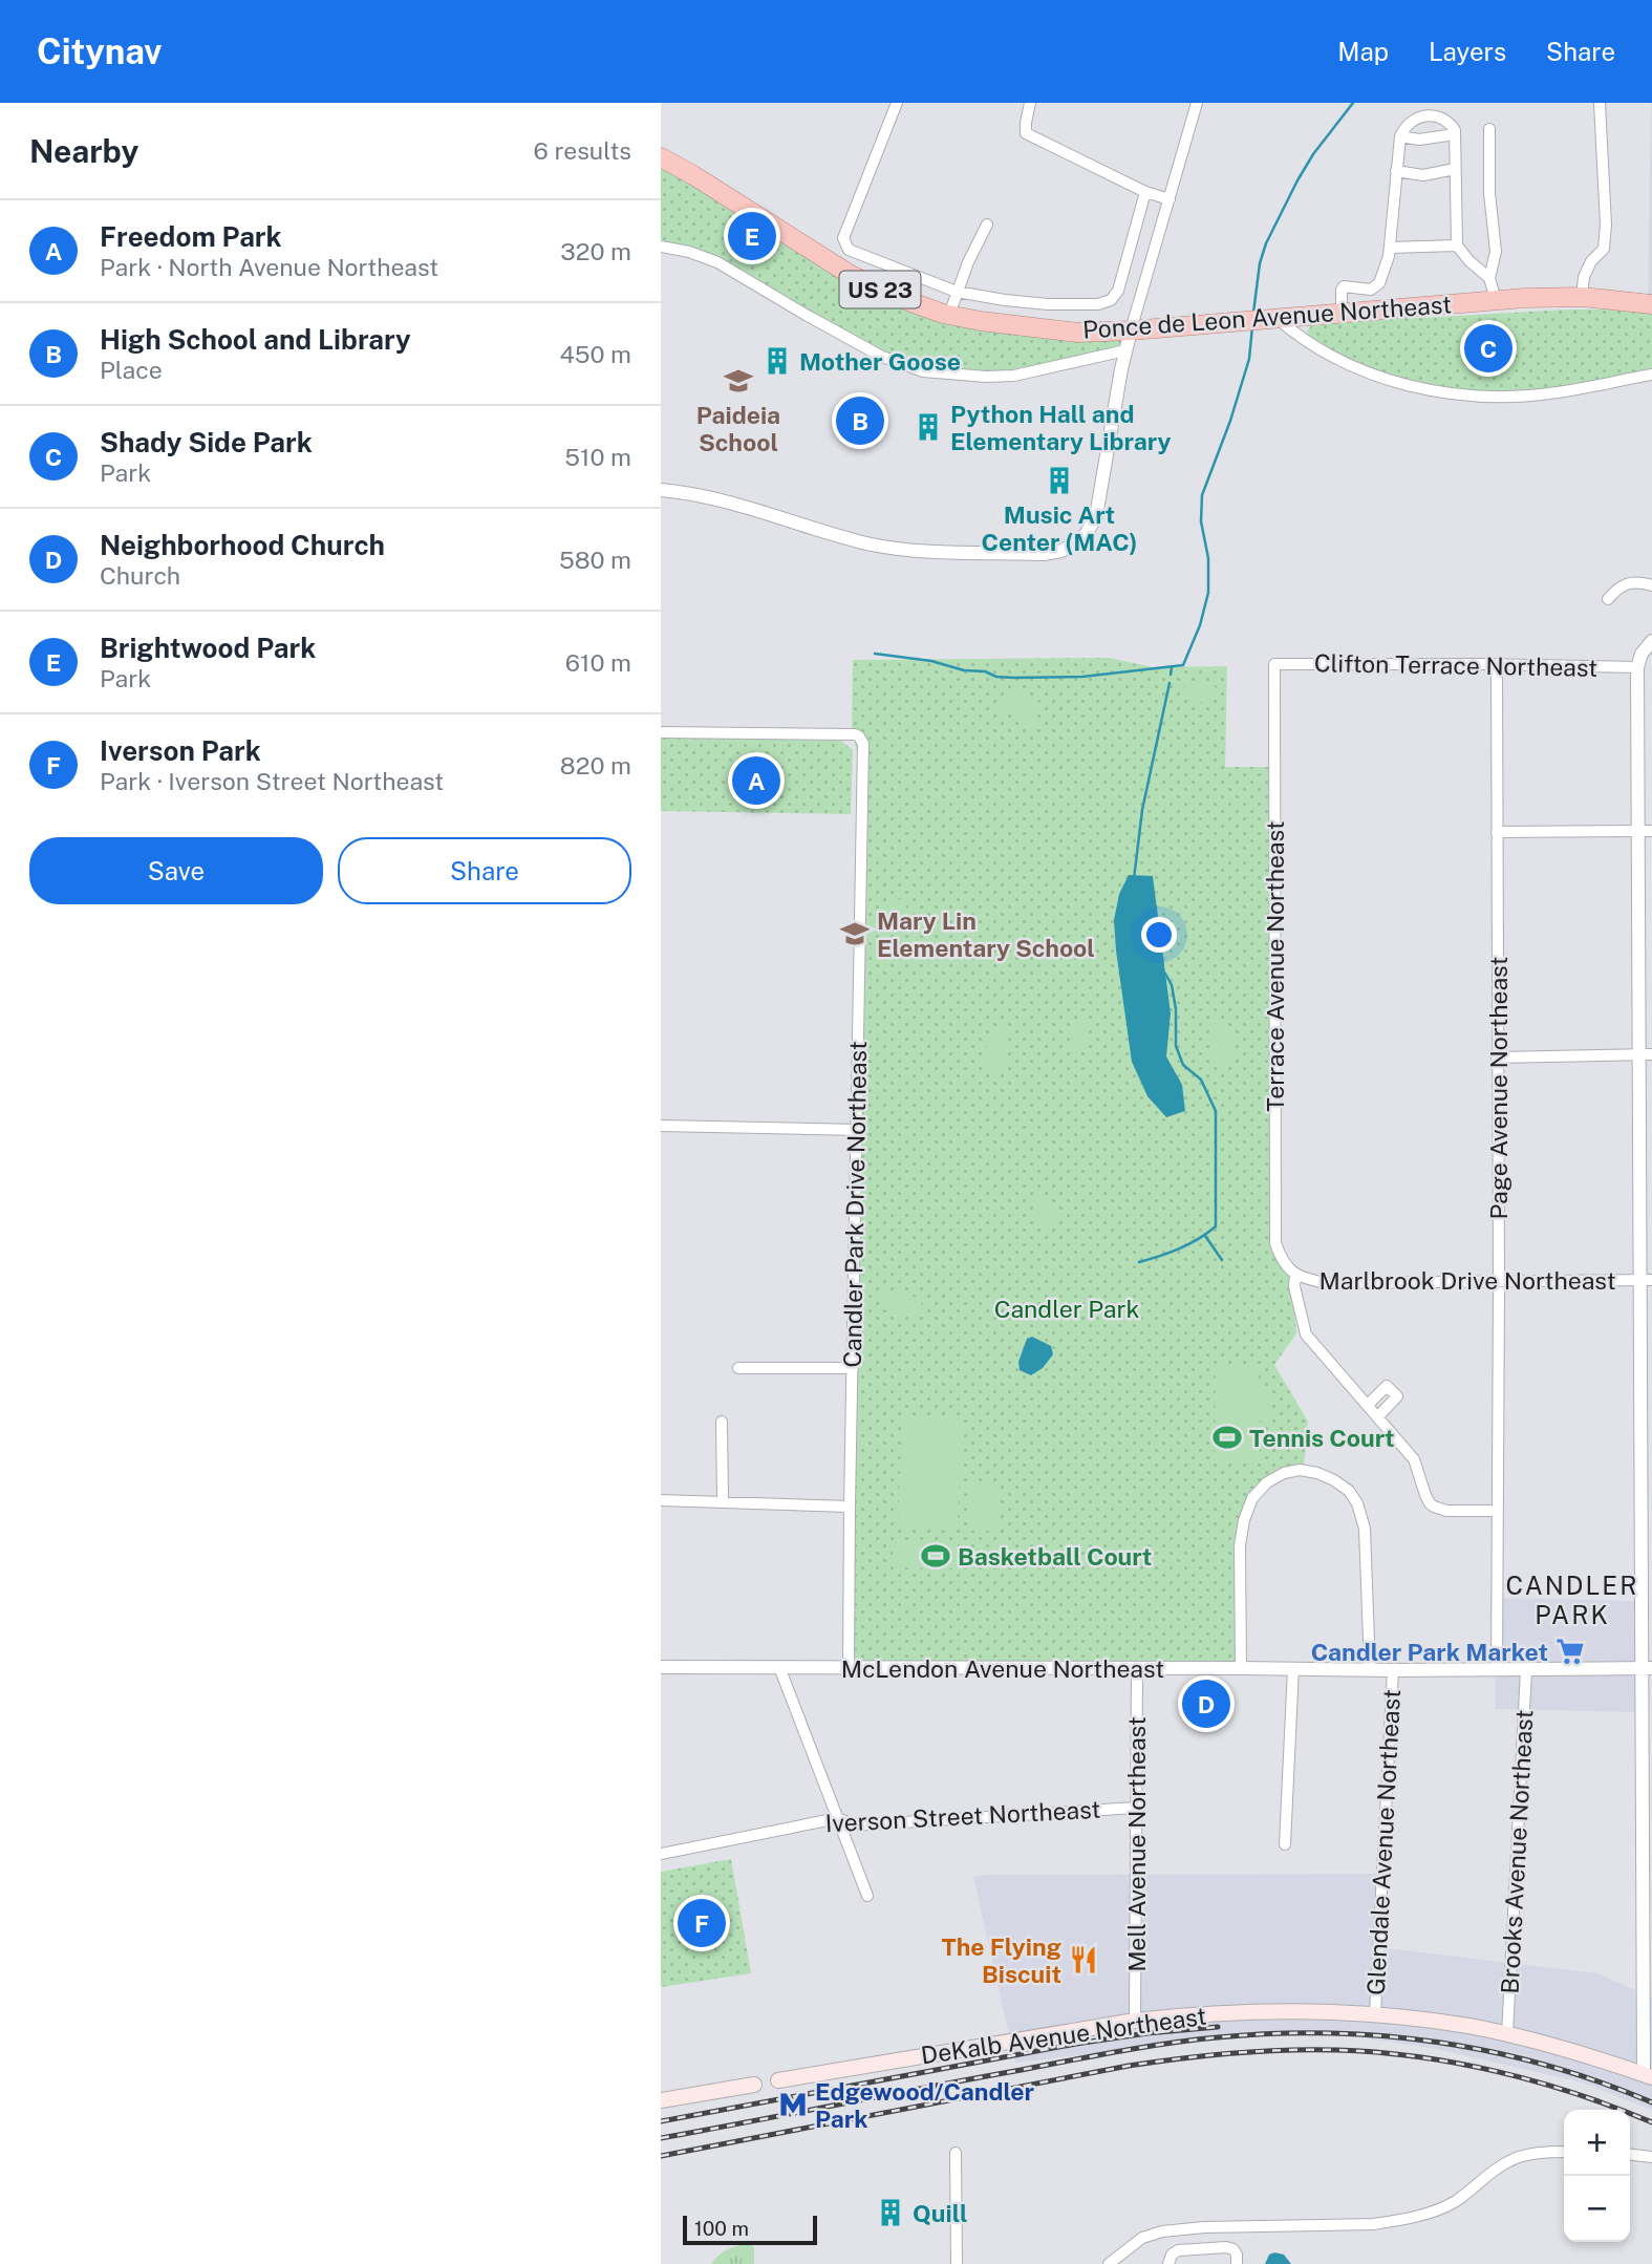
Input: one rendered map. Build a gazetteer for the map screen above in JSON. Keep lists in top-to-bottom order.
{
  "streets": {
    "highway": ["US 23", "Ponce de Leon Avenue Northeast"],
    "main road": ["DeKalb Avenue Northeast"],
    "street": [
      "Clifton Terrace Northeast",
      "Terrace Avenue Northeast",
      "Page Avenue Northeast",
      "Candler Park Drive Northeast",
      "Marlbrook Drive Northeast",
      "McLendon Avenue Northeast",
      "Iverson Street Northeast",
      "Glendale Avenue Northeast",
      "Mell Avenue Northeast",
      "Brooks Avenue Northeast"
    ]
  },
  "crossings": [
    ["Clifton Terrace Northeast", "Terrace Avenue Northeast"],
    ["Clifton Terrace Northeast", "Page Avenue Northeast"],
    ["Terrace Avenue Northeast", "Marlbrook Drive Northeast"],
    ["Page Avenue Northeast", "Marlbrook Drive Northeast"],
    ["Page Avenue Northeast", "McLendon Avenue Northeast"],
    ["Candler Park Drive Northeast", "McLendon Avenue Northeast"],
    ["McLendon Avenue Northeast", "Glendale Avenue Northeast"],
    ["McLendon Avenue Northeast", "Mell Avenue Northeast"],
    ["McLendon Avenue Northeast", "Brooks Avenue Northeast"],
    ["Iverson Street Northeast", "Mell Avenue Northeast"],
    ["Glendale Avenue Northeast", "DeKalb Avenue Northeast"],
    ["Mell Avenue Northeast", "DeKalb Avenue Northeast"],
    ["Brooks Avenue Northeast", "DeKalb Avenue Northeast"]
  ],
  "districts": ["CANDLER PARK"],
  "parks": ["Candler Park"],
  "places": {
    "building": [
      "Mother Goose",
      "Python Hall and Elementary Library",
      "Music Art Center (MAC)",
      "Quill"
    ],
    "school or university": ["Paideia School", "Mary Lin Elementary School"],
    "sports": ["Tennis Court", "Basketball Court"],
    "supermarket": ["Candler Park Market"],
    "restaurant": ["The Flying Biscuit"],
    "metro station": ["Edgewood/Candler Park"]
  },
  "scale_bar": "100 m",
  "page": {
    "header": "Citynav",
    "nav": ["Map", "Layers", "Share"],
    "heading": ["Nearby", "6 results"],
    "list": [
      {
        "mark": "A",
        "name": "Freedom Park",
        "note": "Park · North Avenue Northeast",
        "value": "320 m"
      },
      {
        "mark": "B",
        "name": "High School and Library",
        "note": "Place",
        "value": "450 m"
      },
      {
        "mark": "C",
        "name": "Shady Side Park",
        "note": "Park",
        "value": "510 m"
      },
      {
        "mark": "D",
        "name": "Neighborhood Church",
        "note": "Church",
        "value": "580 m"
      },
      {
        "mark": "E",
        "name": "Brightwood Park",
        "note": "Park",
        "value": "610 m"
      },
      {
        "mark": "F",
        "name": "Iverson Park",
        "note": "Park · Iverson Street Northeast",
        "value": "820 m"
      }
    ],
    "pins": [
      "E",
      "C",
      "B",
      "A",
      "D",
      "F"
    ],
    "buttons": ["Save", "Share"],
    "map_buttons": ["+", "−"],
    "scale": "100 m"
  }
}
